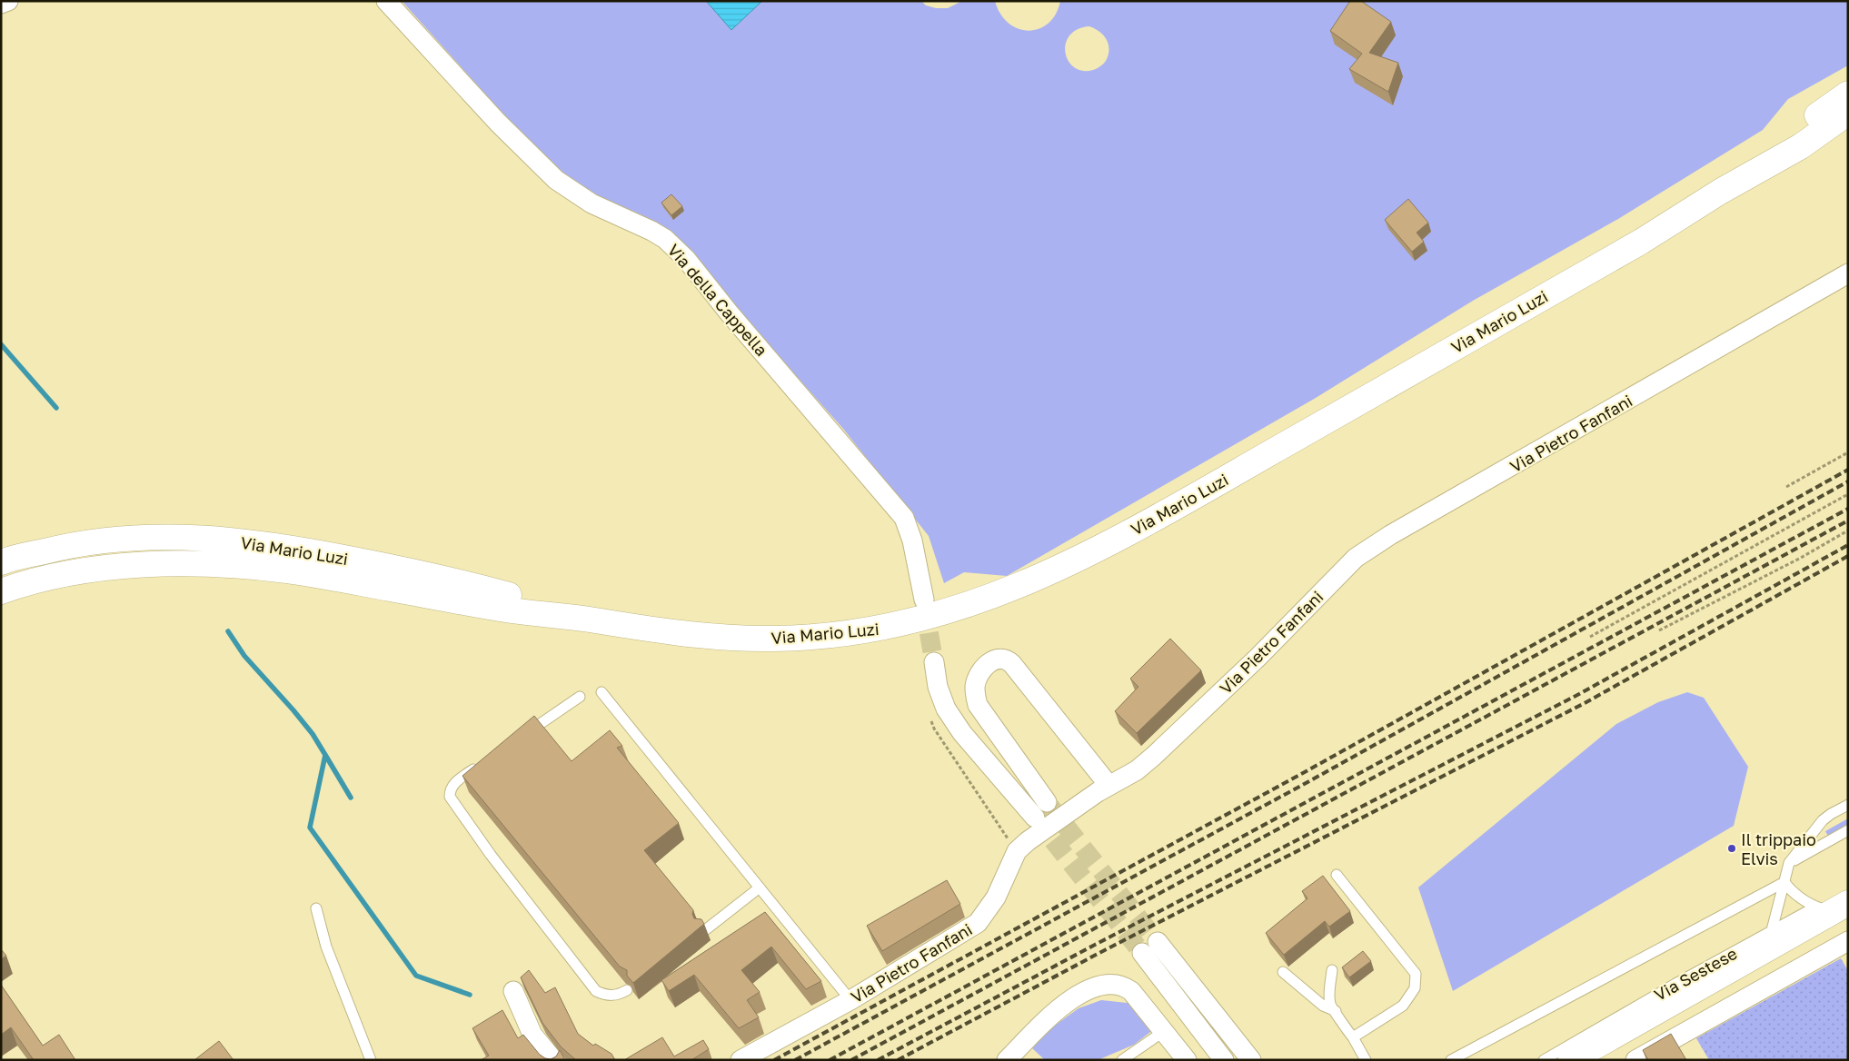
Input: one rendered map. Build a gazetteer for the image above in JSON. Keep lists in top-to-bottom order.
{
  "streets": {
    "main road": ["Via Mario Luzi", "Via Sestese"],
    "street": ["Via della Cappella", "Via Pietro Fanfani"]
  },
  "places": ["Il trippaio Elvis"]
}
